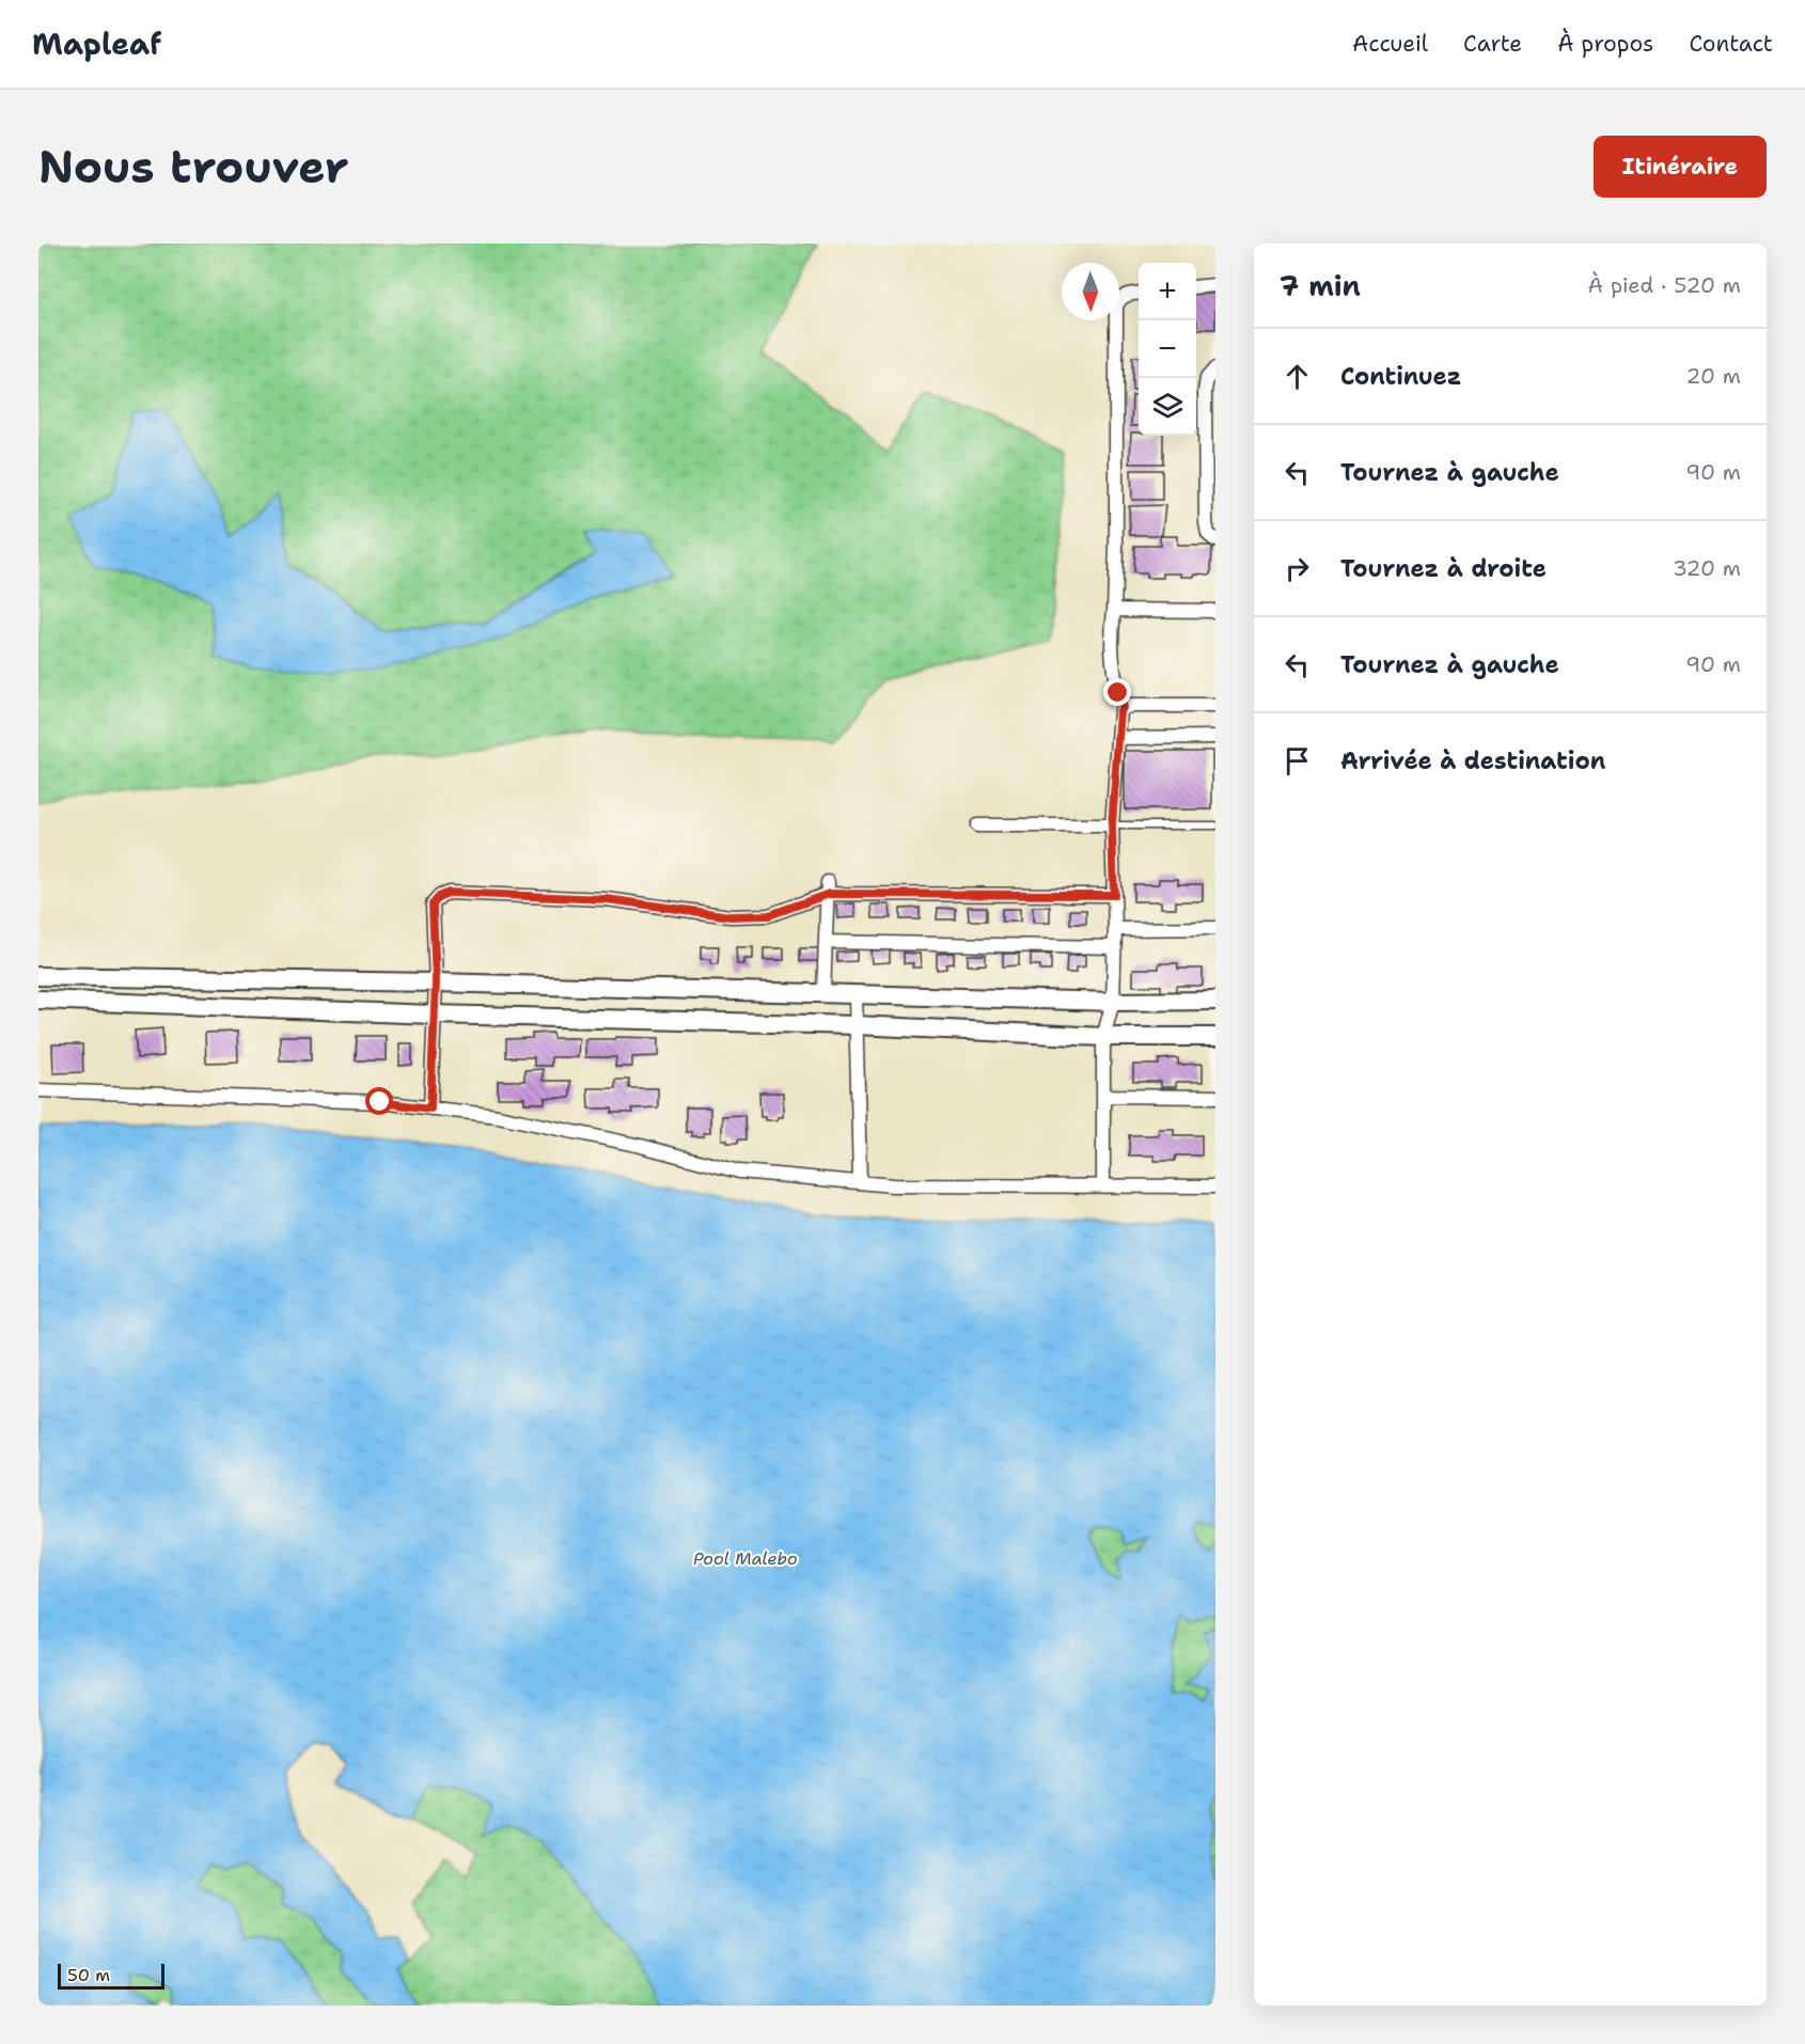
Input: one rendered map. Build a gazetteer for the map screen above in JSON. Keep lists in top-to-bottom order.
{
  "water": ["Pool Malebo"],
  "scale_bar": "50 m",
  "north": "bottom",
  "page": {
    "header": "Mapleaf",
    "nav": [
      "Accueil",
      "Carte",
      "À propos",
      "Contact"
    ],
    "buttons": "Itinéraire",
    "title": "Nous trouver",
    "heading": ["7 min", "À pied · 520 m"],
    "map_buttons": ["+", "−"],
    "list": [
      ["Continuez", "20 m"],
      ["Tournez à gauche", "90 m"],
      ["Tournez à droite", "320 m"],
      ["Tournez à gauche", "90 m"],
      "Arrivée à destination"
    ],
    "scale": "50 m"
  }
}
